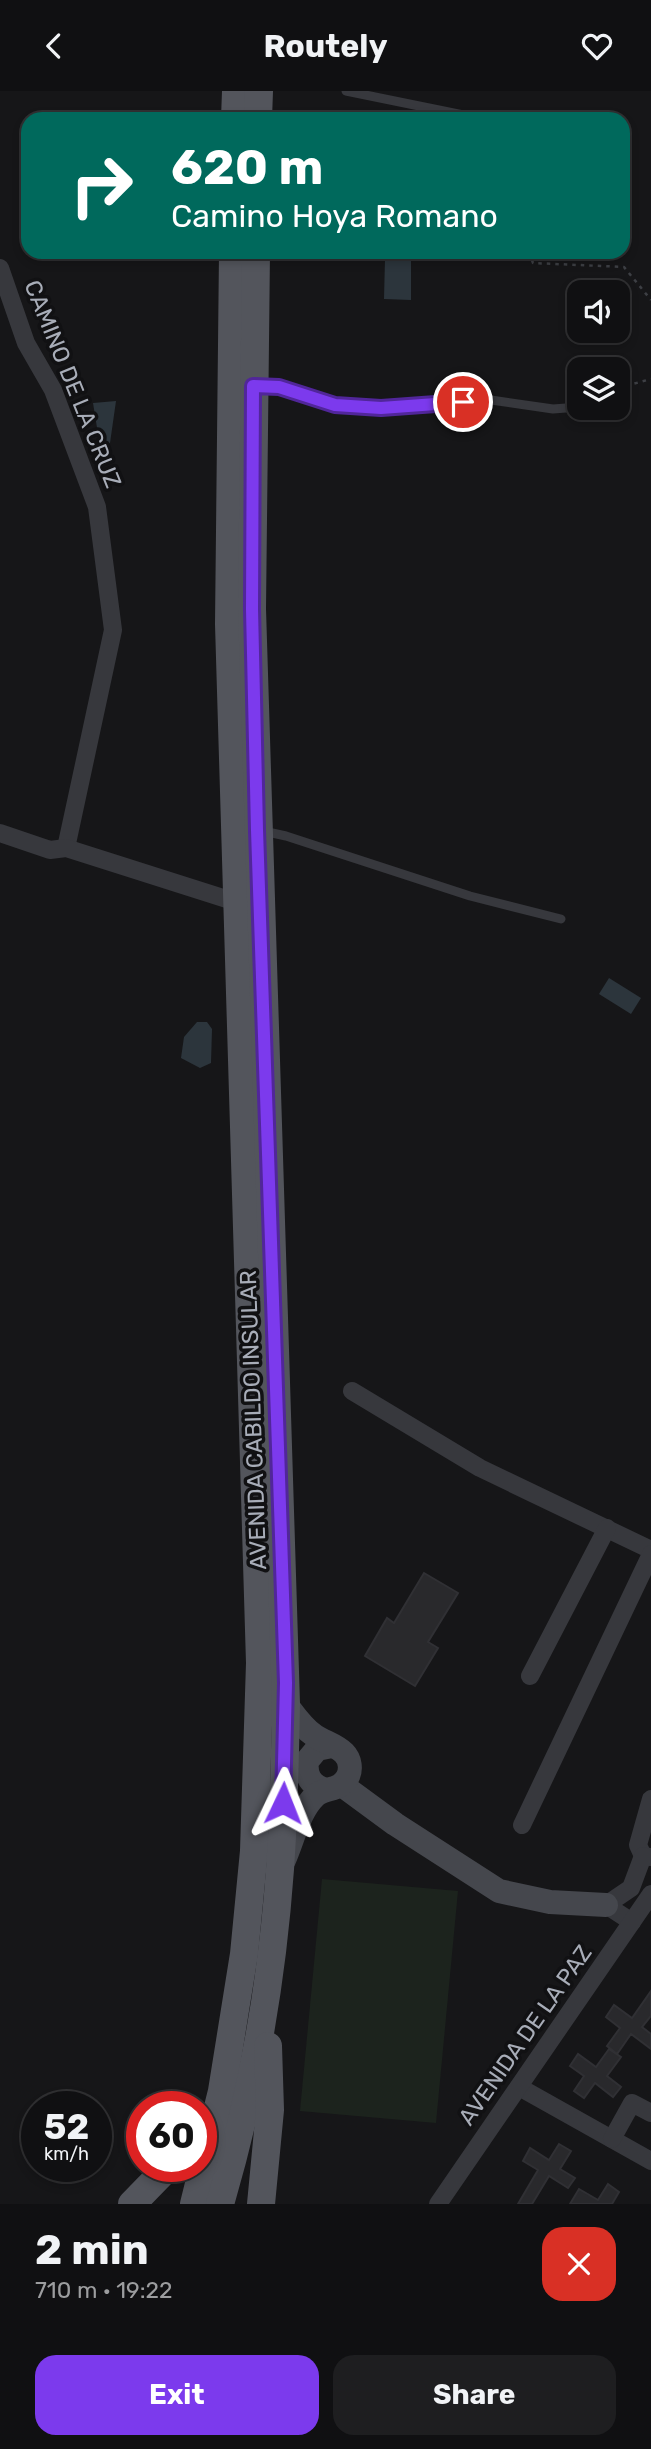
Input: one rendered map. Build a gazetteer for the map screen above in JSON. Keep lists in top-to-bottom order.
{
  "streets": {
    "main road": ["AVENIDA CABILDO INSULAR"],
    "street": ["CAMINO DE LA CRUZ", "AVENIDA DE LA PAZ"]
  },
  "page": {
    "header": "Routely",
    "turn": ["620 m", "Camino Hoya Romano"],
    "speed": "52 km/h",
    "limit": "60",
    "heading": ["2 min", "710 m · 19:22"],
    "buttons": ["Exit", "Share"]
  }
}
